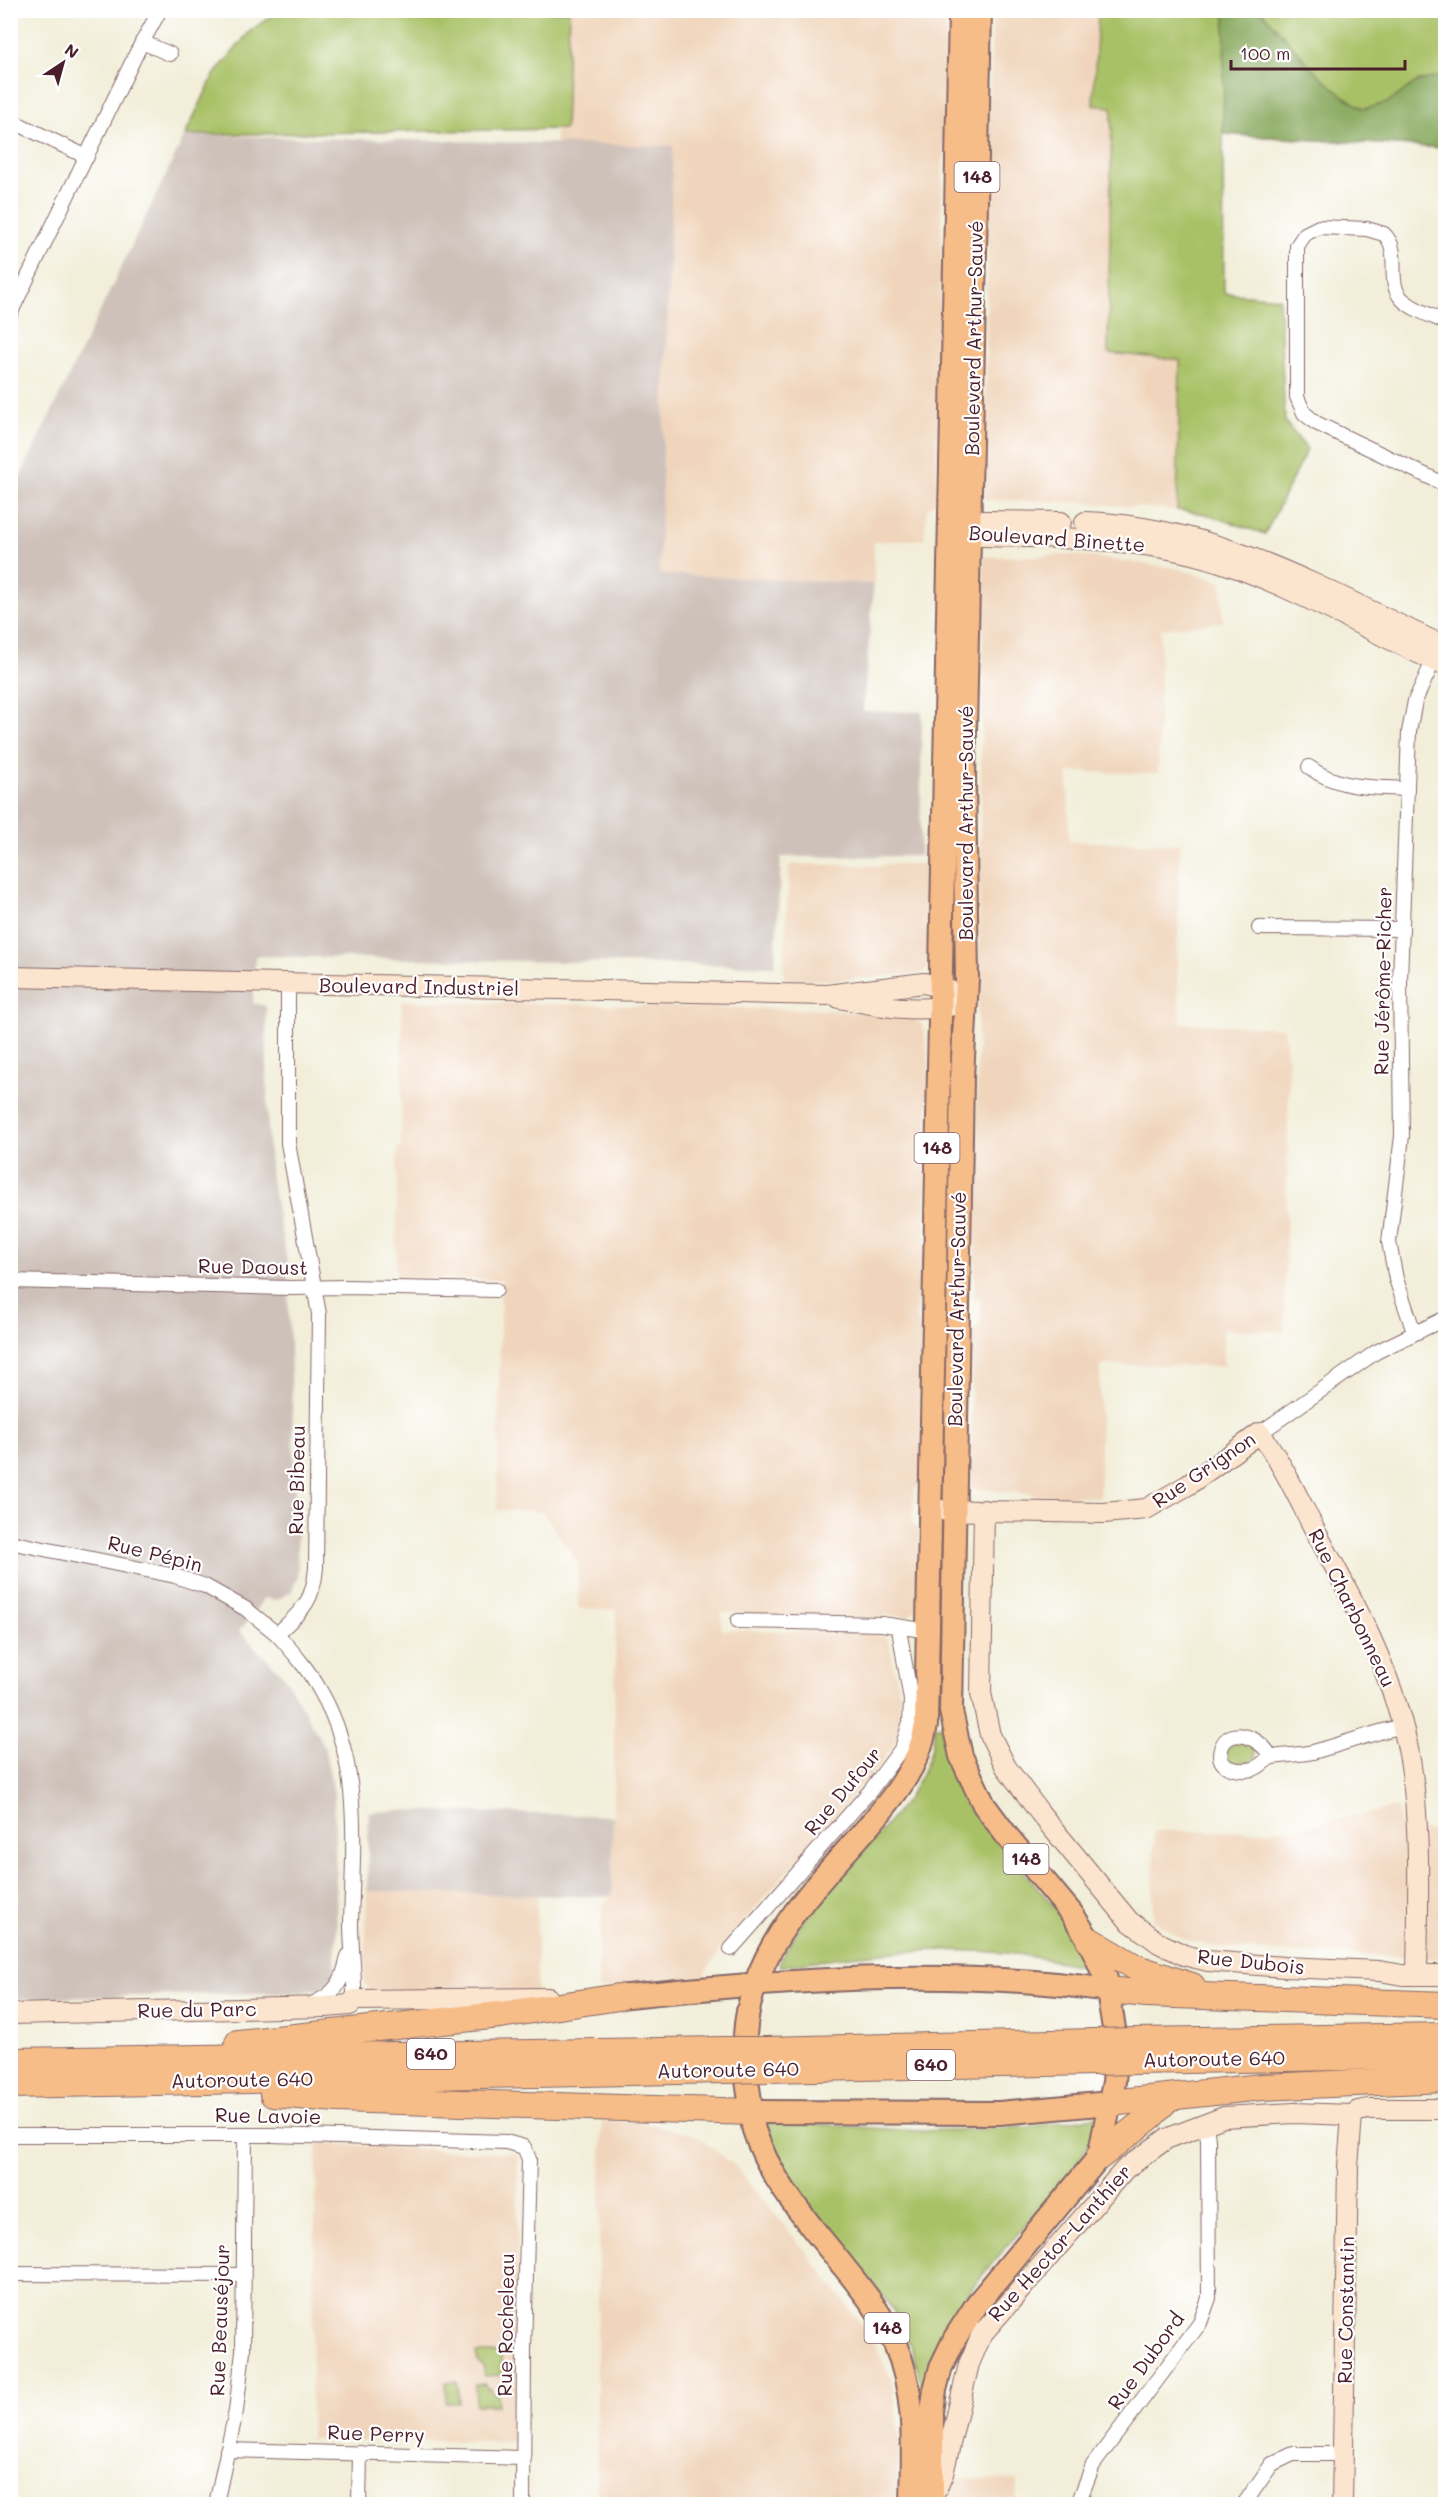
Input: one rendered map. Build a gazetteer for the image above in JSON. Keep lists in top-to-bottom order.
{
  "streets": {
    "highway": ["640", "Autoroute 640"],
    "main road": ["148", "Boulevard Arthur-Sauvé"],
    "street": [
      "Boulevard Binette",
      "Rue Jérôme-Richer",
      "Boulevard Industriel",
      "Rue Daoust",
      "Rue Grignon",
      "Rue Bibeau",
      "Rue Pépin",
      "Rue Charbonneau",
      "Rue Dufour",
      "Rue Dubois",
      "Rue du Parc",
      "Rue Lavoie",
      "Rue Hector-Lanthier",
      "Rue Constantin",
      "Rue Beauséjour",
      "Rue Rocheleau",
      "Rue Dubord",
      "Rue Perry"
    ]
  },
  "crossings": [
    ["Boulevard Arthur-Sauvé", "Boulevard Binette"],
    ["Boulevard Arthur-Sauvé", "Boulevard Industriel"],
    ["Boulevard Arthur-Sauvé", "Rue Grignon"],
    ["Boulevard Arthur-Sauvé", "Rue Hector-Lanthier"],
    ["Boulevard Binette", "Rue Jérôme-Richer"],
    ["Rue Jérôme-Richer", "Rue Grignon"],
    ["Boulevard Industriel", "Rue Bibeau"],
    ["Rue Daoust", "Rue Bibeau"],
    ["Rue Grignon", "Rue Charbonneau"],
    ["Rue Grignon", "Rue Dubois"],
    ["Rue Bibeau", "Rue Pépin"],
    ["Rue Charbonneau", "Rue Dubois"],
    ["Rue Lavoie", "Rue Beauséjour"],
    ["Rue Lavoie", "Rue Rocheleau"],
    ["Rue Hector-Lanthier", "Rue Constantin"],
    ["Rue Hector-Lanthier", "Rue Dubord"],
    ["Rue Beauséjour", "Rue Perry"],
    ["Rue Rocheleau", "Rue Perry"]
  ],
  "scale_bar": "100 m",
  "north": "top right"
}
